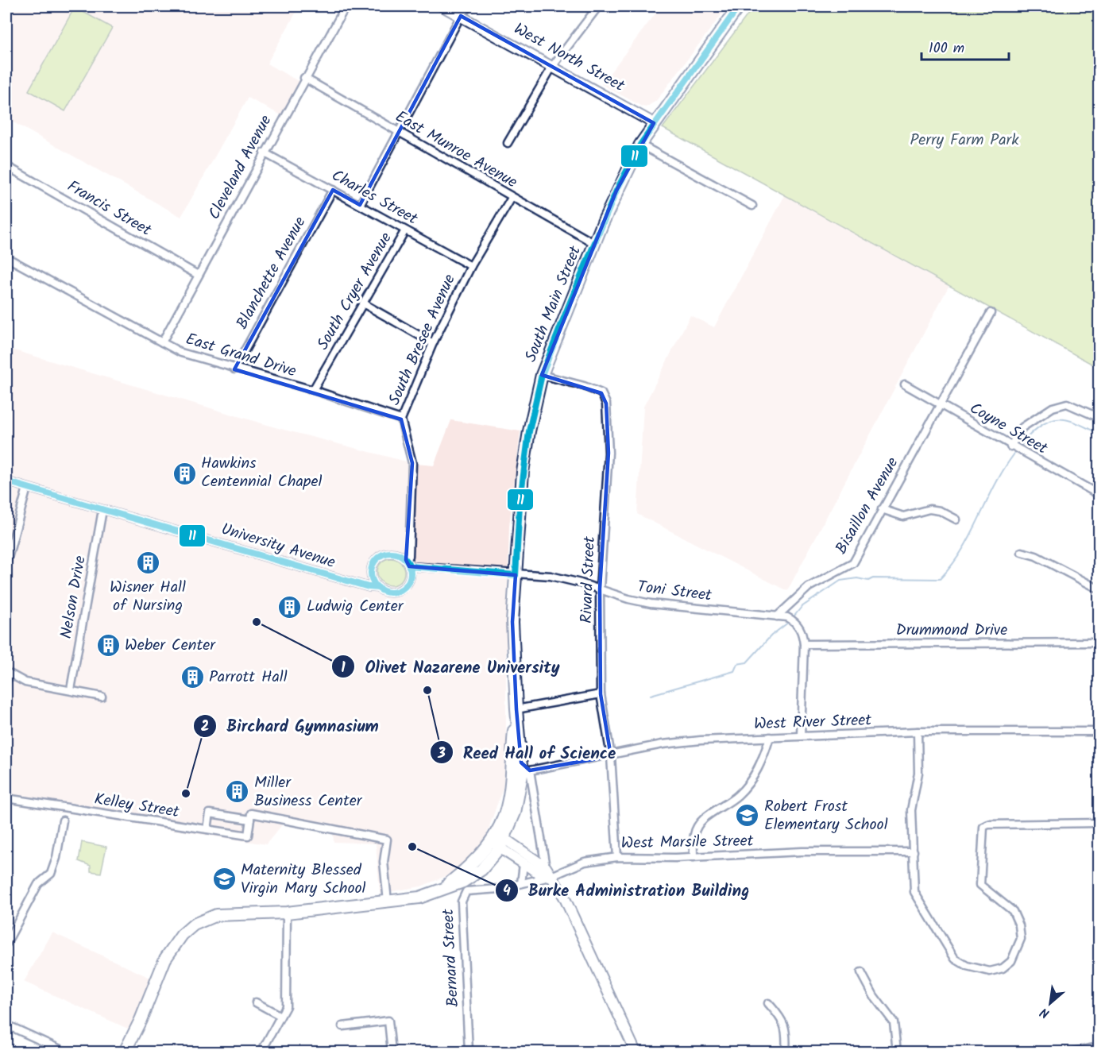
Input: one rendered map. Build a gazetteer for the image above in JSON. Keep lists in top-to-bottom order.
{
  "streets": {
    "main road": ["West North Street", "South Main Street"],
    "street": [
      "East Munroe Avenue",
      "Cleveland Avenue",
      "Charles Street",
      "Francis Street",
      "Blanchette Avenue",
      "South Cryer Avenue",
      "South Bresee Avenue",
      "East Grand Drive",
      "Coyne Street",
      "Bisaillon Avenue",
      "University Avenue",
      "Rivard Street",
      "Toni Street",
      "Nelson Drive",
      "Drummond Drive",
      "West River Street",
      "Kelley Street",
      "West Marsile Street",
      "Bernard Street"
    ]
  },
  "crossings": [
    ["West North Street", "South Main Street"],
    ["East Munroe Avenue", "Cleveland Avenue"],
    ["East Munroe Avenue", "South Main Street"],
    ["East Munroe Avenue", "South Bresee Avenue"],
    ["Cleveland Avenue", "Charles Street"],
    ["Cleveland Avenue", "Francis Street"],
    ["Cleveland Avenue", "East Grand Drive"],
    ["Charles Street", "Blanchette Avenue"],
    ["Charles Street", "South Cryer Avenue"],
    ["Charles Street", "South Bresee Avenue"],
    ["Blanchette Avenue", "East Grand Drive"],
    ["South Cryer Avenue", "East Grand Drive"],
    ["South Main Street", "Rivard Street"],
    ["South Main Street", "Toni Street"],
    ["South Main Street", "West River Street"],
    ["South Main Street", "West Marsile Street"],
    ["South Main Street", "Bernard Street"],
    ["South Bresee Avenue", "East Grand Drive"],
    ["South Bresee Avenue", "University Avenue"],
    ["Coyne Street", "Bisaillon Avenue"],
    ["Bisaillon Avenue", "Toni Street"],
    ["University Avenue", "Nelson Drive"],
    ["Rivard Street", "Toni Street"],
    ["Rivard Street", "West River Street"],
    ["Rivard Street", "West Marsile Street"],
    ["West Marsile Street", "Bernard Street"]
  ],
  "parks": ["Perry Farm Park"],
  "places": {
    "building": [
      "Hawkins Centennial Chapel",
      "Wisner Hall of Nursing",
      "Ludwig Center",
      "Weber Center",
      "Parrott Hall",
      "Miller Business Center"
    ],
    "other": [
      "Olivet Nazarene University",
      "Reed Hall of Science",
      "Birchard Gymnasium",
      "Burke Administration Building"
    ],
    "school or university": ["Robert Frost Elementary School", "Maternity Blessed Virgin Mary School"]
  },
  "lines": ["transit line 11"],
  "scale_bar": "100 m",
  "north": "bottom left"
}
